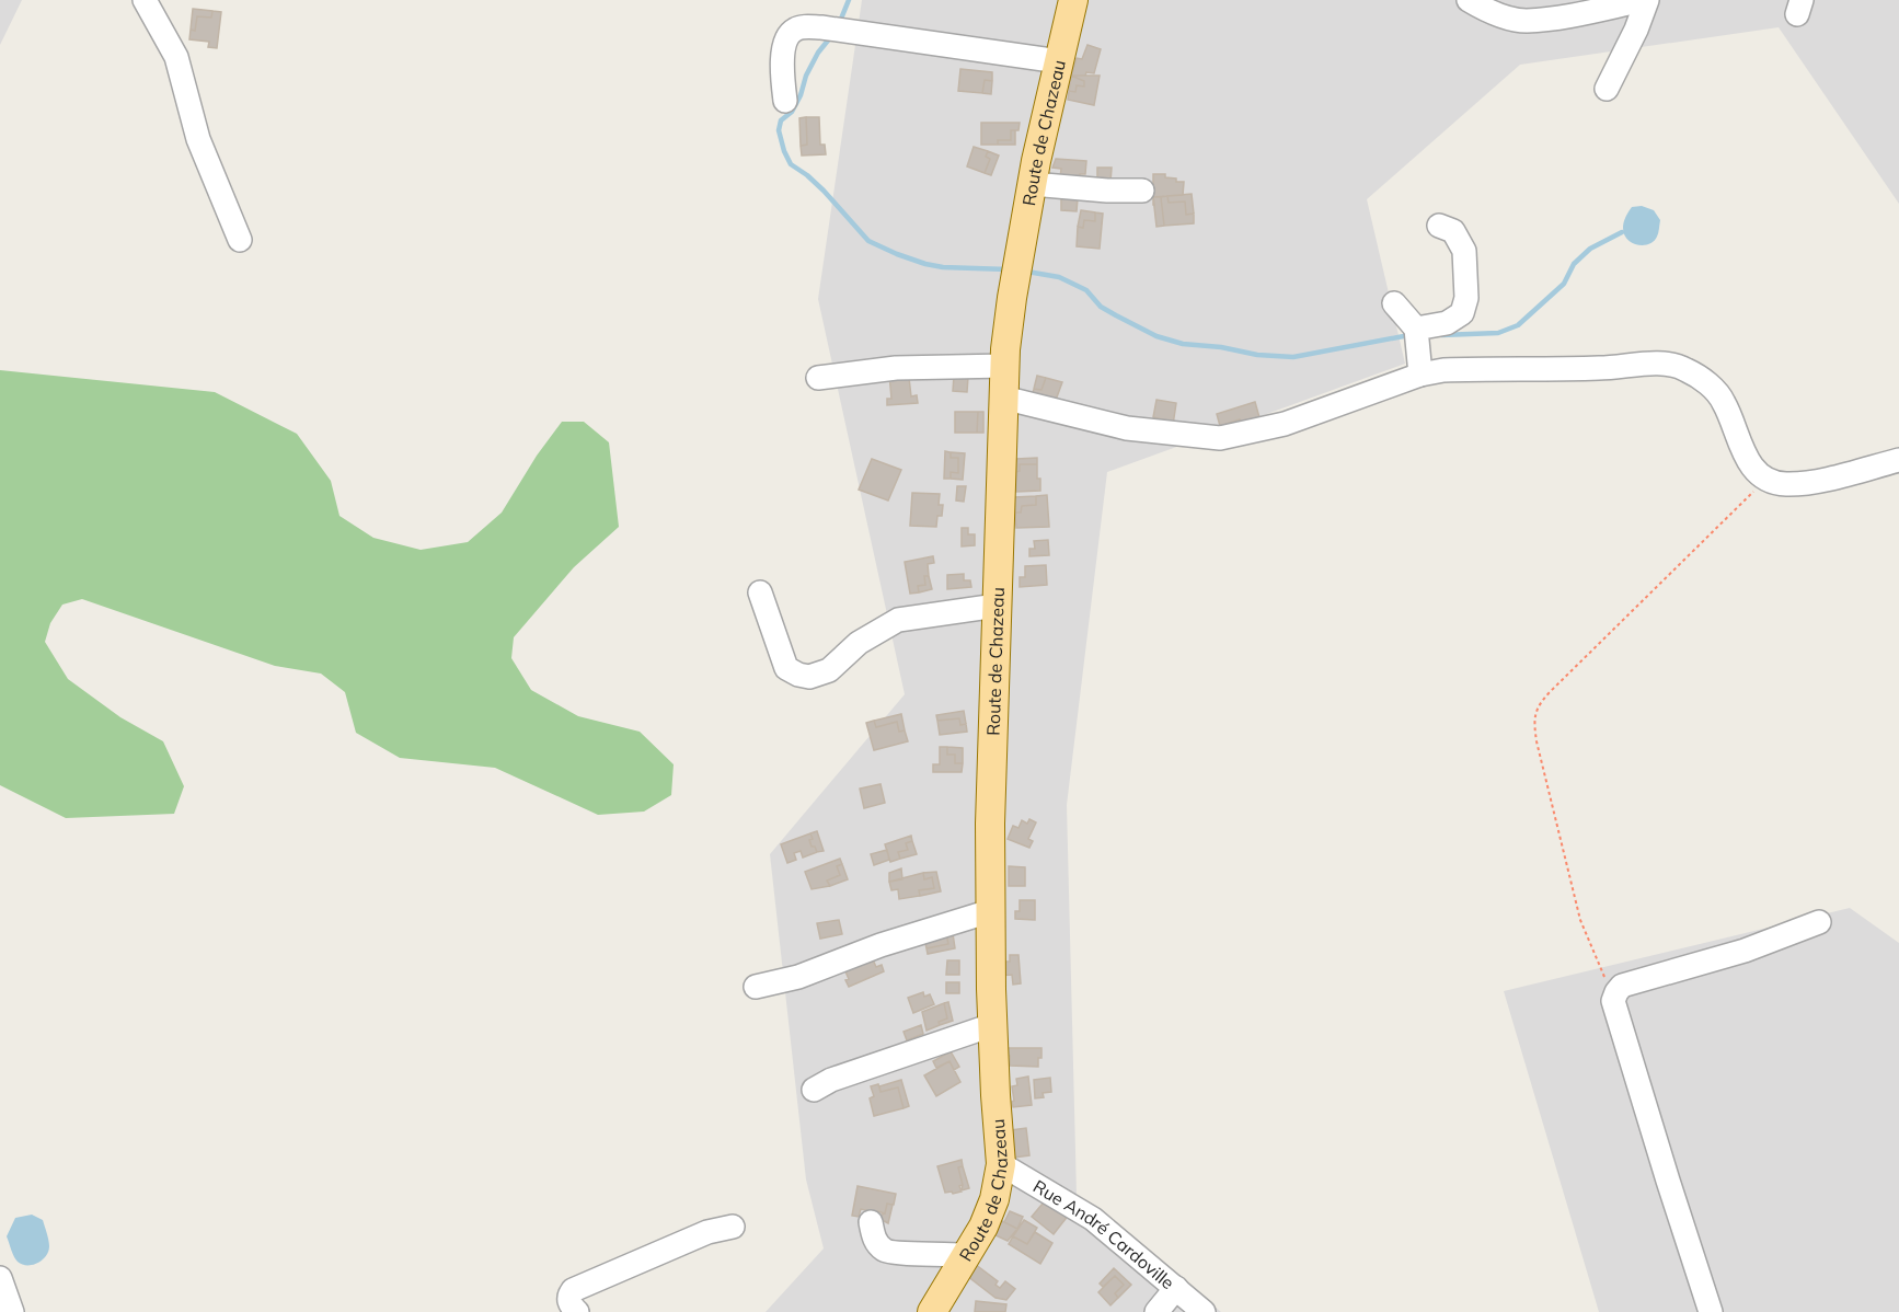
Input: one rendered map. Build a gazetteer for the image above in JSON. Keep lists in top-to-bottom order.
{
  "streets": {
    "main road": ["Route de Chazeau"],
    "street": ["Rue André Cardoville"]
  },
  "crossings": [
    ["Route de Chazeau", "Rue André Cardoville"]
  ]
}
